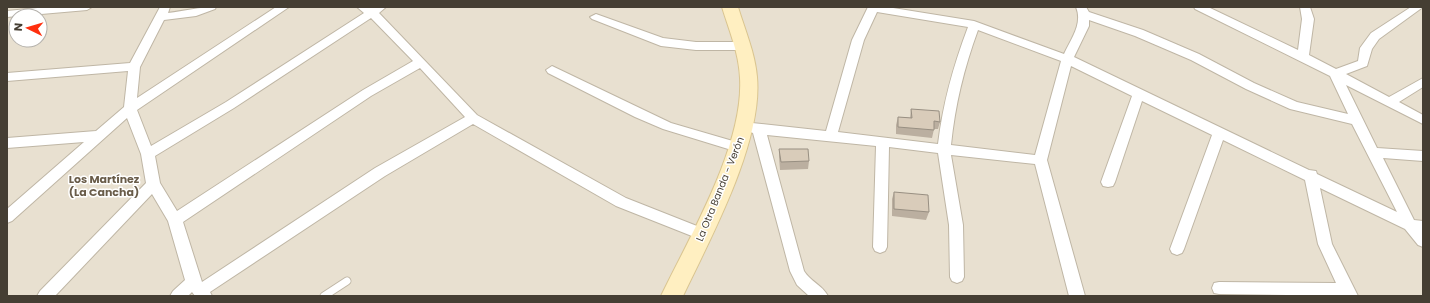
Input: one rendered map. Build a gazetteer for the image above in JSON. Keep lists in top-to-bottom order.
{
  "streets": {
    "main road": ["La Otra Banda - Verón"]
  },
  "districts": ["Los Martínez (La Cancha)"],
  "north": "left"
}
